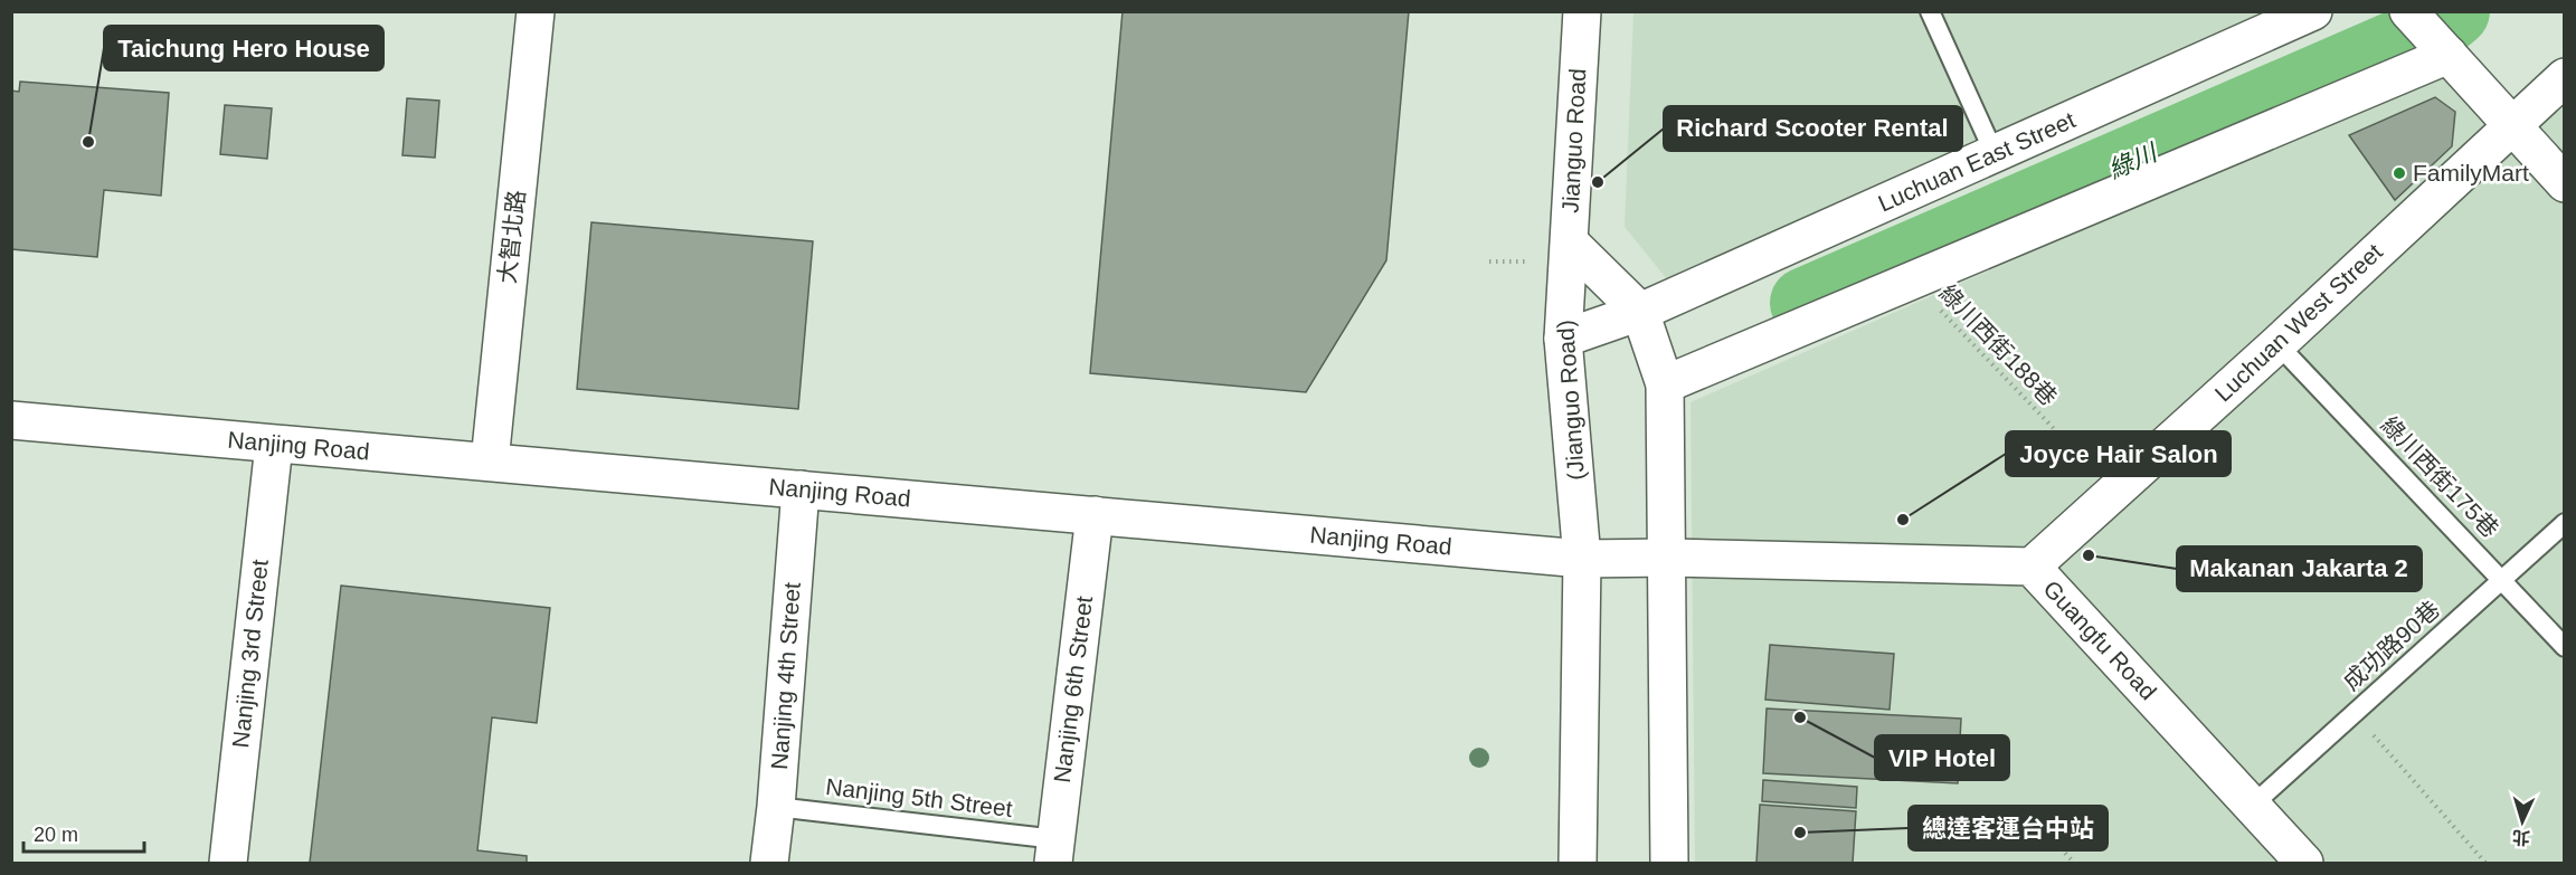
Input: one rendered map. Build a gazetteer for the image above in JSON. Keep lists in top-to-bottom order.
{
  "streets": {
    "street": [
      "Jianguo Road",
      "Luchuan East Street",
      "大智北路",
      "Luchuan West Street",
      "(Jianguo Road)",
      "Nanjing Road",
      "Guangfu Road",
      "Nanjing 3rd Street",
      "Nanjing 4th Street",
      "Nanjing 6th Street"
    ],
    "lane": ["綠川西街175巷", "成功路90巷", "Nanjing 5th Street"],
    "path": ["綠川西街188巷"]
  },
  "crossings": [
    ["Jianguo Road", "Luchuan East Street"],
    ["Jianguo Road", "(Jianguo Road)"],
    ["Jianguo Road", "Nanjing Road"],
    ["Jianguo Road", "Guangfu Road"],
    ["Luchuan East Street", "(Jianguo Road)"],
    ["大智北路", "Nanjing Road"],
    ["Luchuan West Street", "綠川西街188巷"],
    ["Luchuan West Street", "綠川西街175巷"],
    ["Luchuan West Street", "Guangfu Road"],
    ["(Jianguo Road)", "Nanjing Road"],
    ["Nanjing Road", "Guangfu Road"],
    ["Nanjing Road", "Nanjing 3rd Street"],
    ["Nanjing Road", "Nanjing 4th Street"],
    ["Nanjing Road", "Nanjing 6th Street"],
    ["綠川西街175巷", "成功路90巷"],
    ["Guangfu Road", "成功路90巷"],
    ["Nanjing 4th Street", "Nanjing 5th Street"],
    ["Nanjing 6th Street", "Nanjing 5th Street"]
  ],
  "water": ["綠川"],
  "places": [
    "Taichung Hero House",
    "FamilyMart",
    "Richard Scooter Rental",
    "Joyce Hair Salon",
    "Makanan Jakarta 2",
    "VIP Hotel",
    "總達客運台中站"
  ],
  "scale_bar": "20 m",
  "north": "bottom"
}
